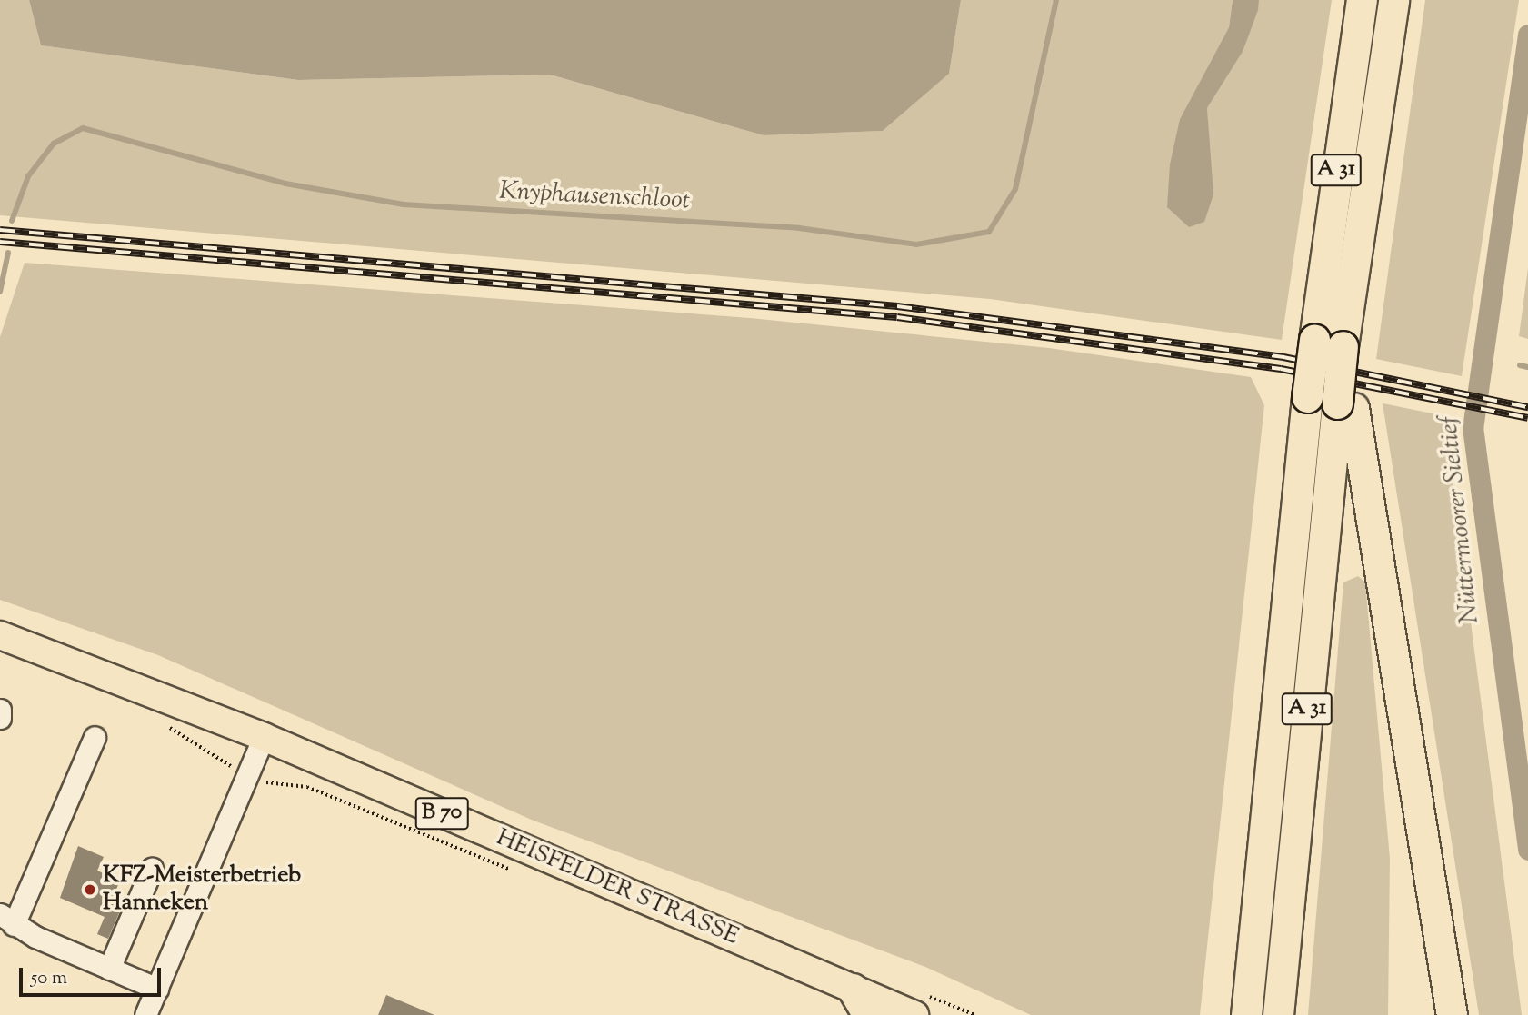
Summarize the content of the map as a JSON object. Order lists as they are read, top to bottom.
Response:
{
  "streets": {
    "highway": ["A 31"],
    "main road": ["B 70", "HEISFELDER STRASSE"]
  },
  "water": ["Knyphausenschloot", "Nüttermoorer Sieltief"],
  "places": ["KFZ-Meisterbetrieb Hanneken"],
  "scale_bar": "50 m"
}
